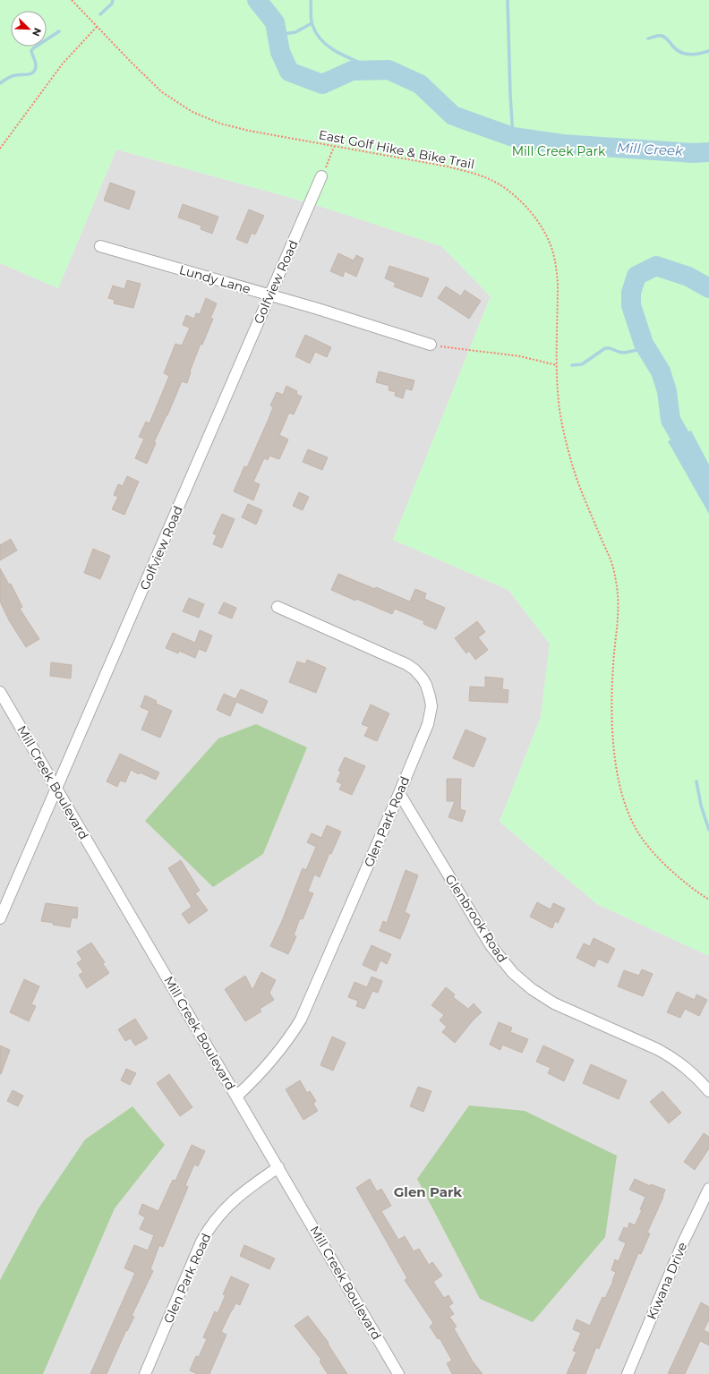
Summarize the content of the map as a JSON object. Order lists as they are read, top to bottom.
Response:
{
  "streets": {
    "street": [
      "Lundy Lane",
      "Golfview Road",
      "Mill Creek Boulevard",
      "Glen Park Road",
      "Glenbrook Road",
      "Kiwana Drive"
    ],
    "path": ["East Golf Hike & Bike Trail"]
  },
  "crossings": [
    ["Lundy Lane", "Golfview Road"],
    ["Golfview Road", "Mill Creek Boulevard"],
    ["Mill Creek Boulevard", "Glen Park Road"],
    ["Glen Park Road", "Glenbrook Road"]
  ],
  "districts": ["Glen Park"],
  "water": ["Mill Creek"],
  "parks": ["Mill Creek Park"],
  "north": "bottom right"
}
